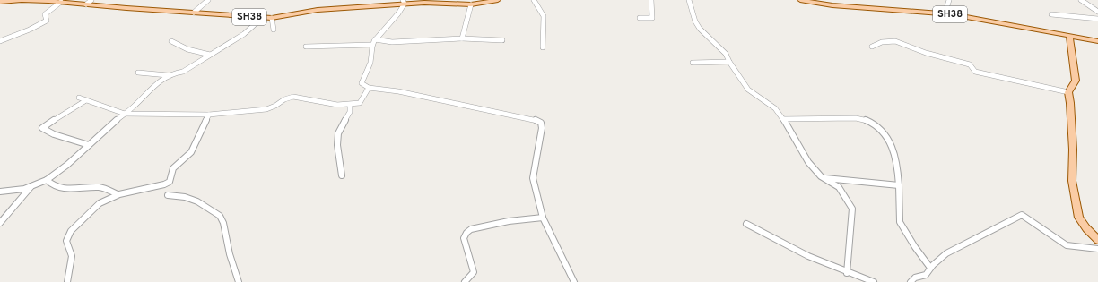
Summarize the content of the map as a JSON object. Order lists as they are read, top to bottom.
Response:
{
  "streets": {
    "main road": ["SH38"]
  }
}
